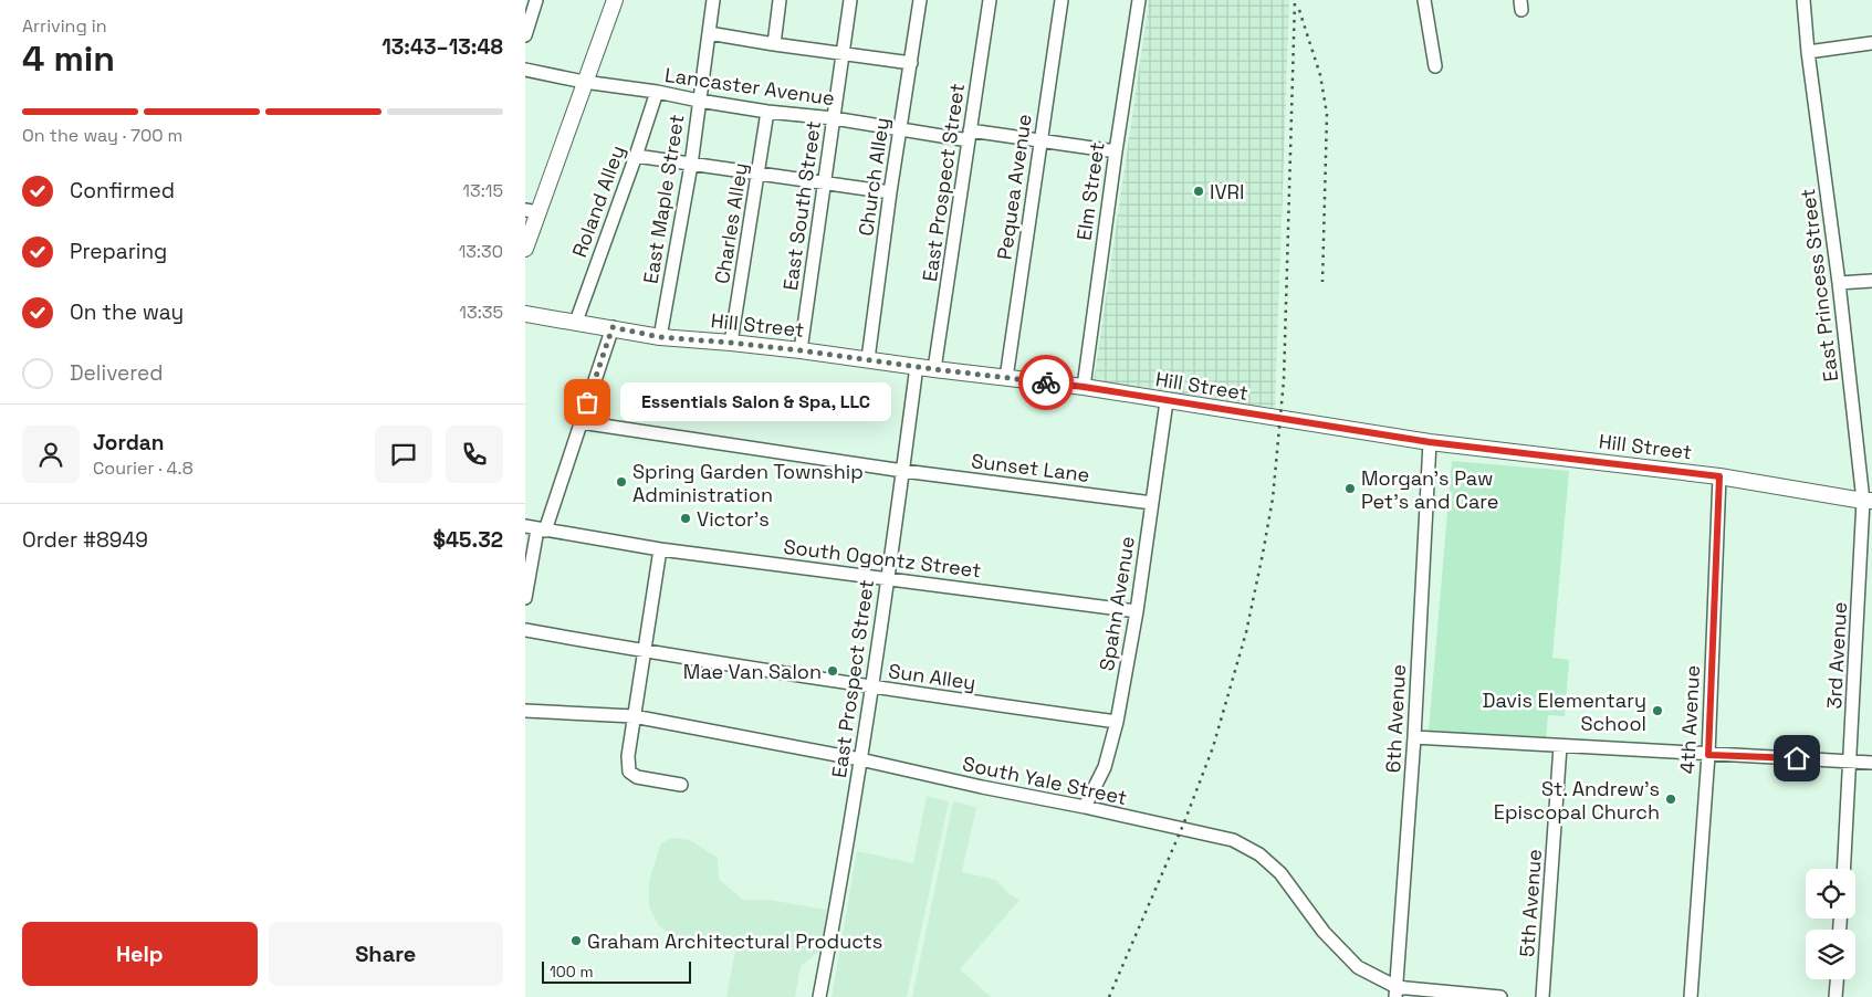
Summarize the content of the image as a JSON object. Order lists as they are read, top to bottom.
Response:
{
  "streets": {
    "main road": ["Hill Street"],
    "street": [
      "Lancaster Avenue",
      "Church Alley",
      "East Prospect Street",
      "Pequea Avenue",
      "Elm Street",
      "East Maple Street",
      "Roland Alley",
      "East South Street",
      "Charles Alley",
      "East Princess Street",
      "Sunset Lane",
      "South Ogontz Street",
      "Spahn Avenue",
      "3rd Avenue",
      "Sun Alley",
      "6th Avenue",
      "4th Avenue",
      "South Yale Street",
      "5th Avenue"
    ]
  },
  "crossings": [
    ["Lancaster Avenue", "Church Alley"],
    ["Lancaster Avenue", "East Prospect Street"],
    ["Lancaster Avenue", "Pequea Avenue"],
    ["Lancaster Avenue", "Elm Street"],
    ["Lancaster Avenue", "East Maple Street"],
    ["Lancaster Avenue", "Roland Alley"],
    ["Lancaster Avenue", "East South Street"],
    ["Lancaster Avenue", "Charles Alley"],
    ["Church Alley", "Hill Street"],
    ["East Prospect Street", "Hill Street"],
    ["East Prospect Street", "Sunset Lane"],
    ["East Prospect Street", "South Ogontz Street"],
    ["East Prospect Street", "Sun Alley"],
    ["East Prospect Street", "South Yale Street"],
    ["Pequea Avenue", "Hill Street"],
    ["Elm Street", "Hill Street"],
    ["East Maple Street", "Hill Street"],
    ["Roland Alley", "Hill Street"],
    ["East South Street", "Hill Street"],
    ["Charles Alley", "Hill Street"],
    ["East Princess Street", "Hill Street"],
    ["East Princess Street", "3rd Avenue"],
    ["Hill Street", "Spahn Avenue"],
    ["Hill Street", "3rd Avenue"],
    ["Hill Street", "6th Avenue"],
    ["Hill Street", "4th Avenue"],
    ["Sunset Lane", "Spahn Avenue"],
    ["South Ogontz Street", "Spahn Avenue"],
    ["Spahn Avenue", "Sun Alley"],
    ["Spahn Avenue", "South Yale Street"],
    ["6th Avenue", "South Yale Street"]
  ],
  "places": [
    "IVRI",
    "Essentials Salon & Spa, LLC",
    "Spring Garden Township Administration",
    "Morgan's Paw Pet's and Care",
    "Victor's",
    "Mae Van Salon",
    "Davis Elementary School",
    "St. Andrew's Episcopal Church",
    "Graham Architectural Products"
  ],
  "scale_bar": "100 m",
  "page": {
    "heading": ["4 min", "Arriving in", "13:43–13:48"],
    "panel": [
      "Jordan",
      "Courier · 4.8",
      "Order #8949",
      "$45.32"
    ],
    "bar": "On the way · 700 m",
    "list": [
      ["Confirmed", "13:15"],
      ["Preparing", "13:30"],
      ["On the way", "13:35"],
      "Delivered"
    ],
    "bubble": "Essentials Salon & Spa, LLC",
    "buttons": ["Help", "Share"],
    "scale": "100 m"
  }
}
